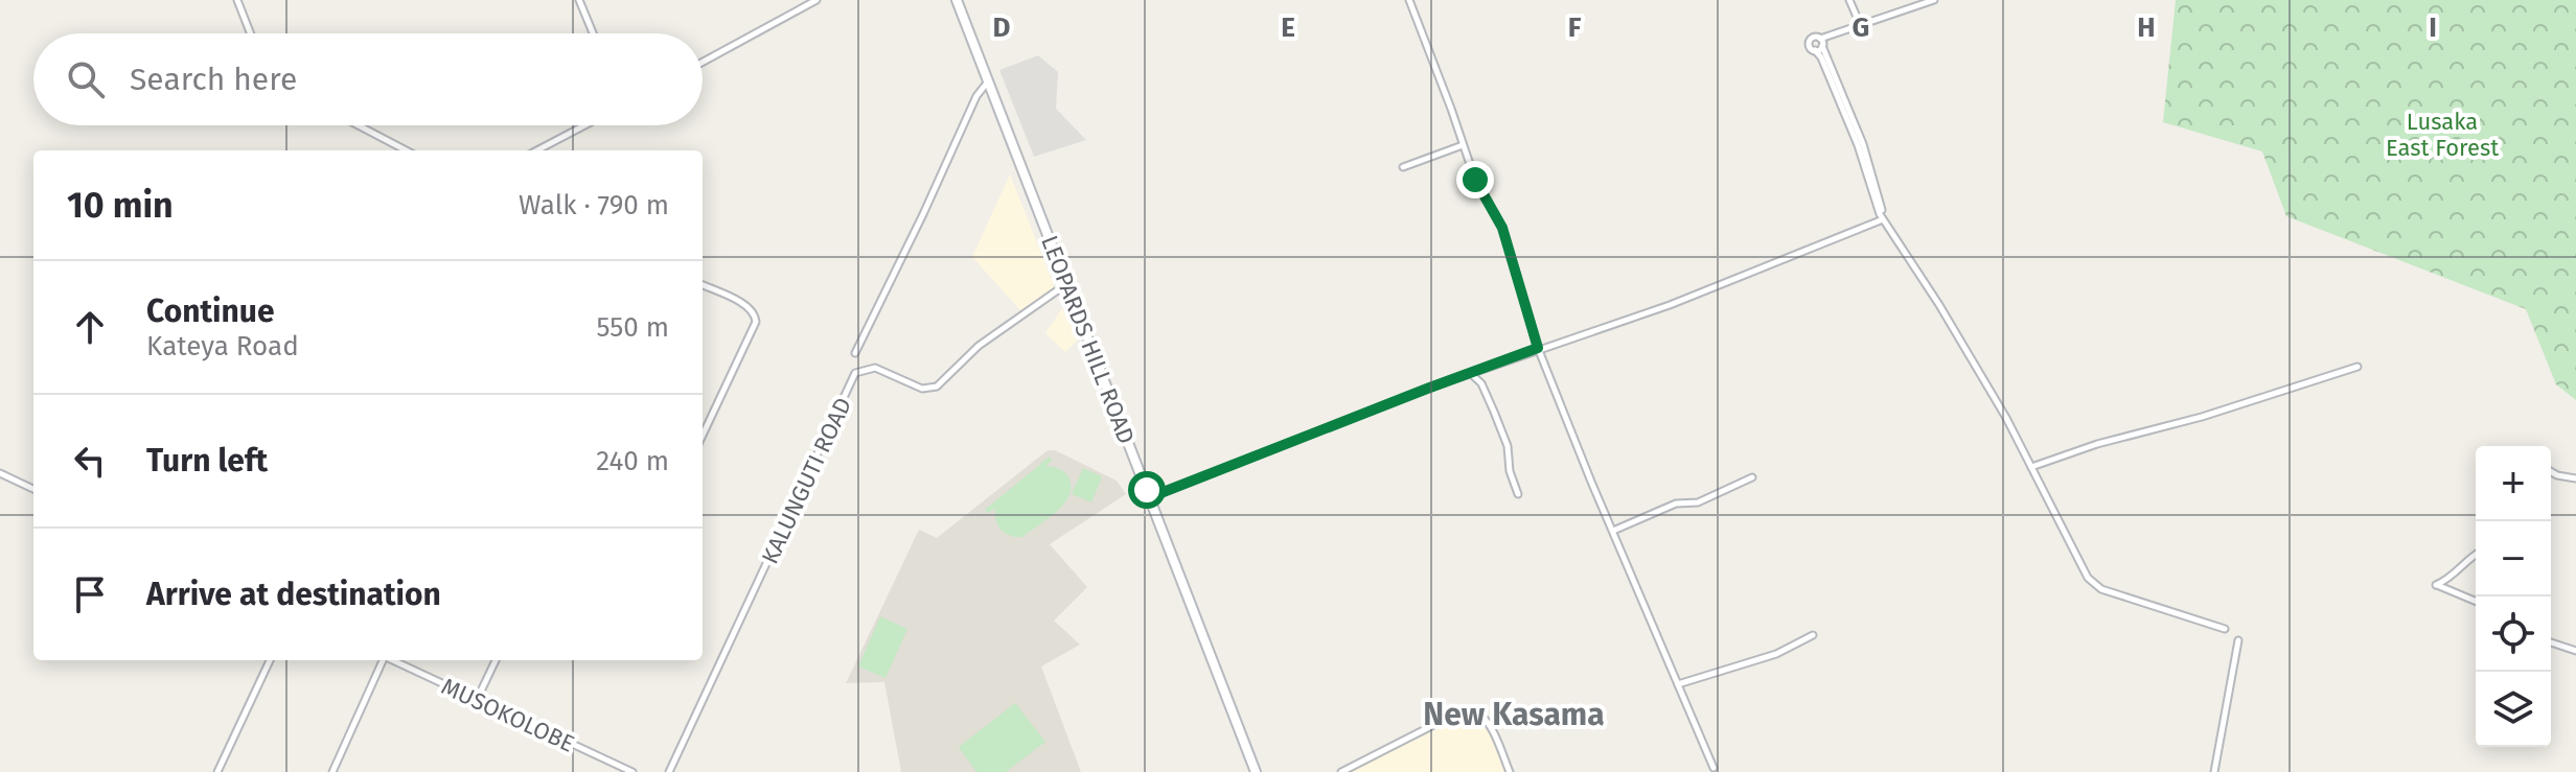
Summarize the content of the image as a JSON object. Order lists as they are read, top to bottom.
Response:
{
  "streets": {
    "main road": ["LEOPARDS HILL ROAD"],
    "street": ["KALUNGUTI ROAD", "MUSOKOLOBE"]
  },
  "crossings": [
    ["LEOPARDS HILL ROAD", "KALUNGUTI ROAD"]
  ],
  "districts": ["New Kasama"],
  "parks": ["Lusaka East Forest"],
  "page": {
    "search": "Search here",
    "heading": ["10 min", "Walk · 790 m"],
    "list": [
      ["Continue", "Kateya Road", "550 m"],
      ["Turn left", "240 m"],
      "Arrive at destination"
    ],
    "map_buttons": ["+", "−"]
  },
  "grid": {
    "columns": [
      "D",
      "E",
      "F",
      "G",
      "H",
      "I"
    ]
  }
}
